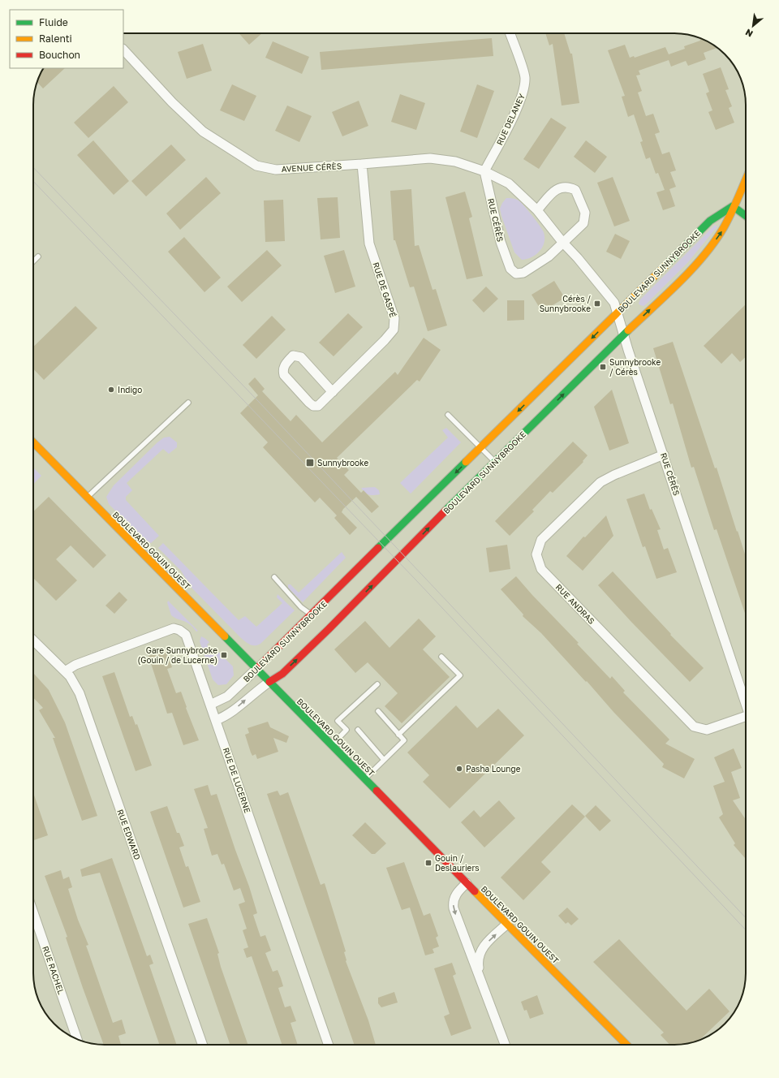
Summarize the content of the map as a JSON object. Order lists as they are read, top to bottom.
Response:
{
  "streets": {
    "street": [
      "RUE DELANEY",
      "AVENUE CÉRÈS",
      "RUE CÉRÈS",
      "BOULEVARD SUNNYBROOKE",
      "RUE DE GASPÉ",
      "BOULEVARD GOUIN OUEST",
      "RUE ANDRAS",
      "RUE DE LUCERNE",
      "RUE EDWARD",
      "RUE RACHEL"
    ]
  },
  "crossings": [
    ["RUE DELANEY", "AVENUE CÉRÈS"],
    ["RUE DELANEY", "RUE CÉRÈS"],
    ["AVENUE CÉRÈS", "RUE CÉRÈS"],
    ["AVENUE CÉRÈS", "RUE DE GASPÉ"],
    ["RUE CÉRÈS", "BOULEVARD SUNNYBROOKE"],
    ["RUE CÉRÈS", "RUE ANDRAS"],
    ["BOULEVARD SUNNYBROOKE", "BOULEVARD GOUIN OUEST"],
    ["BOULEVARD SUNNYBROOKE", "RUE DE LUCERNE"],
    ["RUE DE LUCERNE", "RUE EDWARD"]
  ],
  "places": {
    "transit": [
      "Cérès / Sunnybrooke",
      "Sunnybrooke / Cérès",
      "Sunnybrooke",
      "Gare Sunnybrooke (Gouin / de Lucerne)",
      "Gouin / Deslauriers"
    ],
    "other": ["Indigo", "Pasha Lounge"]
  },
  "legend": ["Fluide", "Ralenti", "Bouchon"],
  "north": "bottom left"
}
